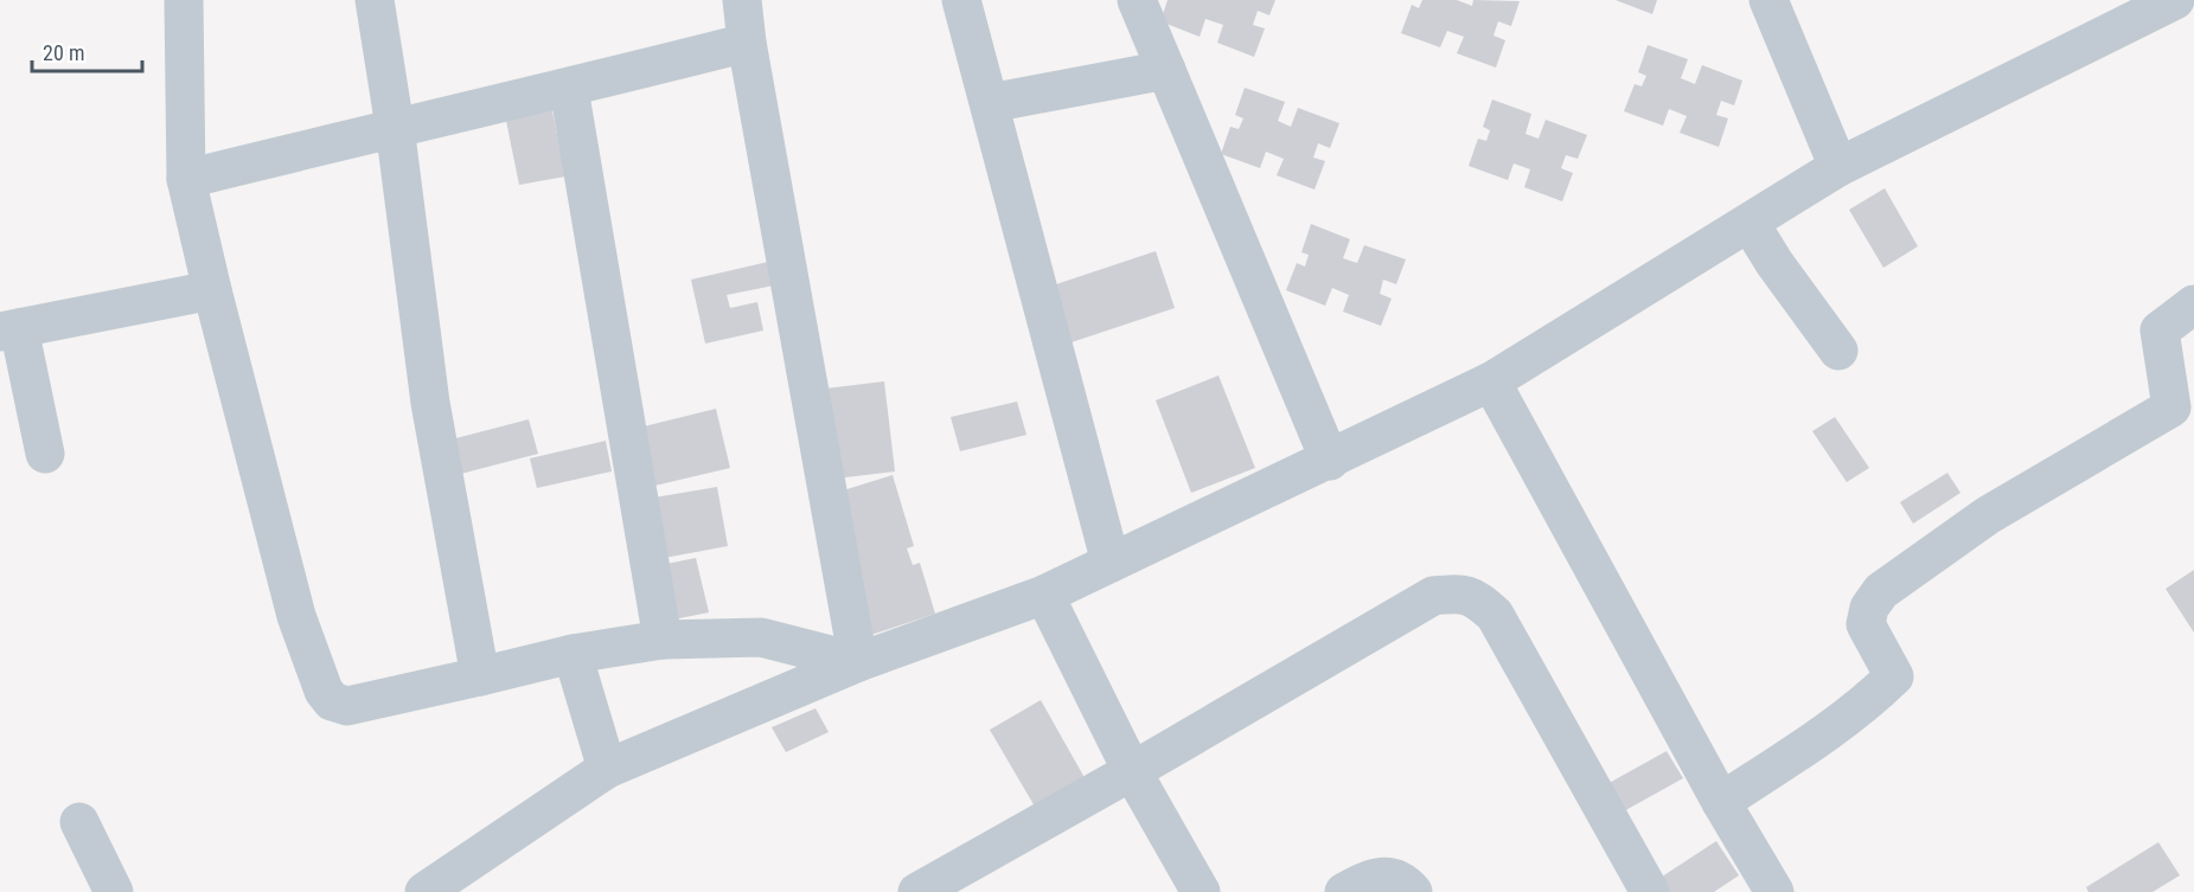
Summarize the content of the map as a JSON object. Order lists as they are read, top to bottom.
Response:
{
  "scale_bar": "20 m"
}
